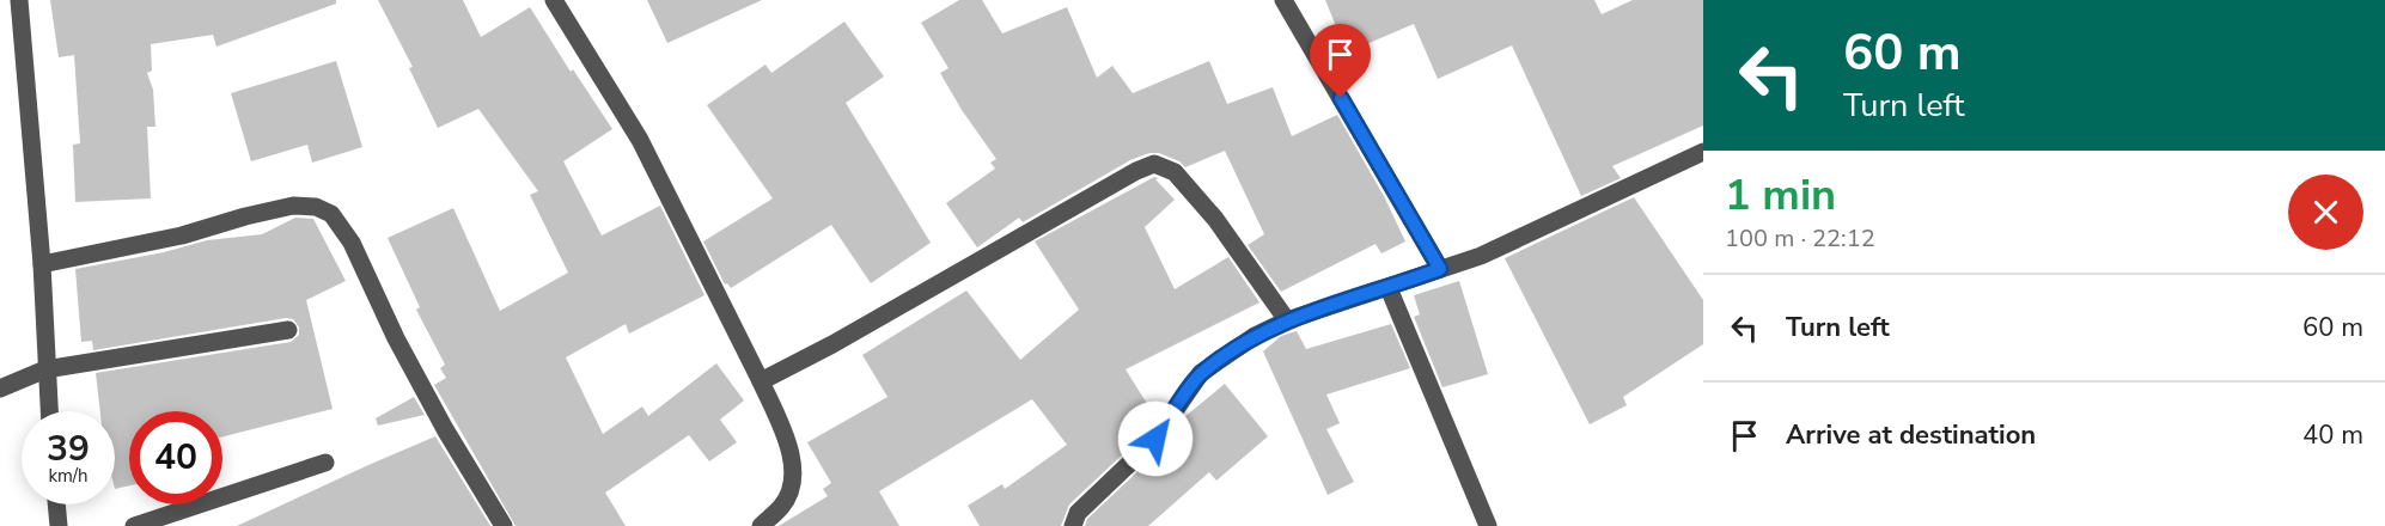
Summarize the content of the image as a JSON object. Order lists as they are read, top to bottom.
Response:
{
  "page": {
    "turn": ["60 m", "Turn left"],
    "heading": ["1 min", "100 m · 22:12"],
    "list": [
      {
        "name": "Turn left",
        "value": "60 m"
      },
      {
        "name": "Arrive at destination",
        "value": "40 m"
      }
    ],
    "speed": "39 km/h",
    "limit": "40"
  }
}
